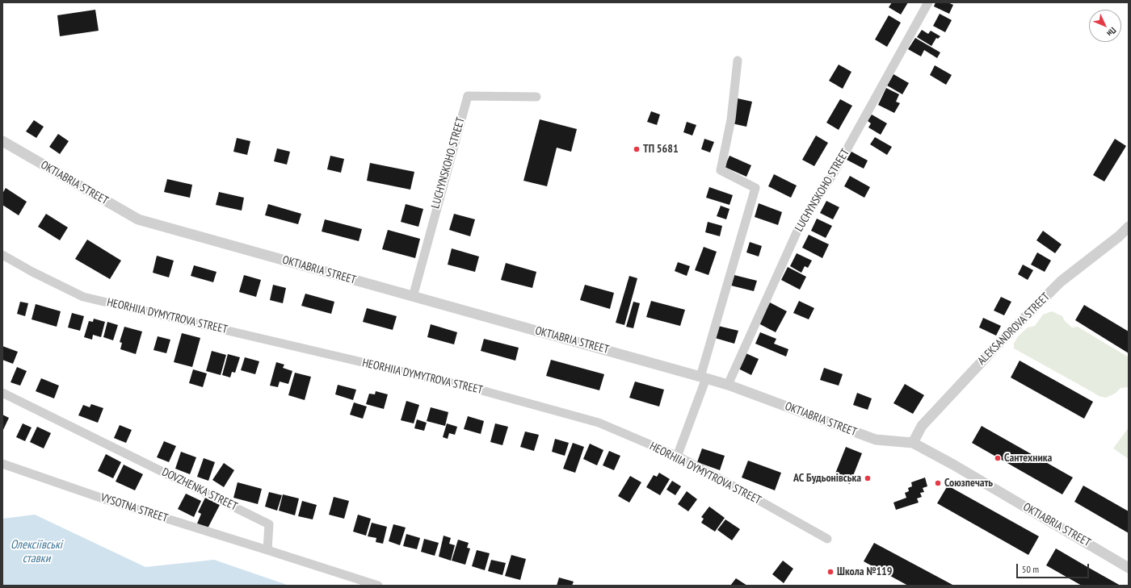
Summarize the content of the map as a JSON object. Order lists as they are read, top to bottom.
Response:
{
  "streets": {
    "street": [
      "LUCHYNSKOHO STREET",
      "OKTIABRIA STREET",
      "HEORHIIA DYMYTROVA STREET",
      "ALEKSANDROVA STREET",
      "DOVZHENKA STREET",
      "VYSOTNA STREET"
    ]
  },
  "crossings": [
    ["LUCHYNSKOHO STREET", "OKTIABRIA STREET"],
    ["OKTIABRIA STREET", "ALEKSANDROVA STREET"],
    ["DOVZHENKA STREET", "VYSOTNA STREET"]
  ],
  "water": ["Олексіївські ставки"],
  "places": [
    "ТП 5681",
    "Сантехника",
    "АС Будьонівська",
    "Союзпечать",
    "Школа №119"
  ],
  "scale_bar": "50 m",
  "north": "bottom right"
}
